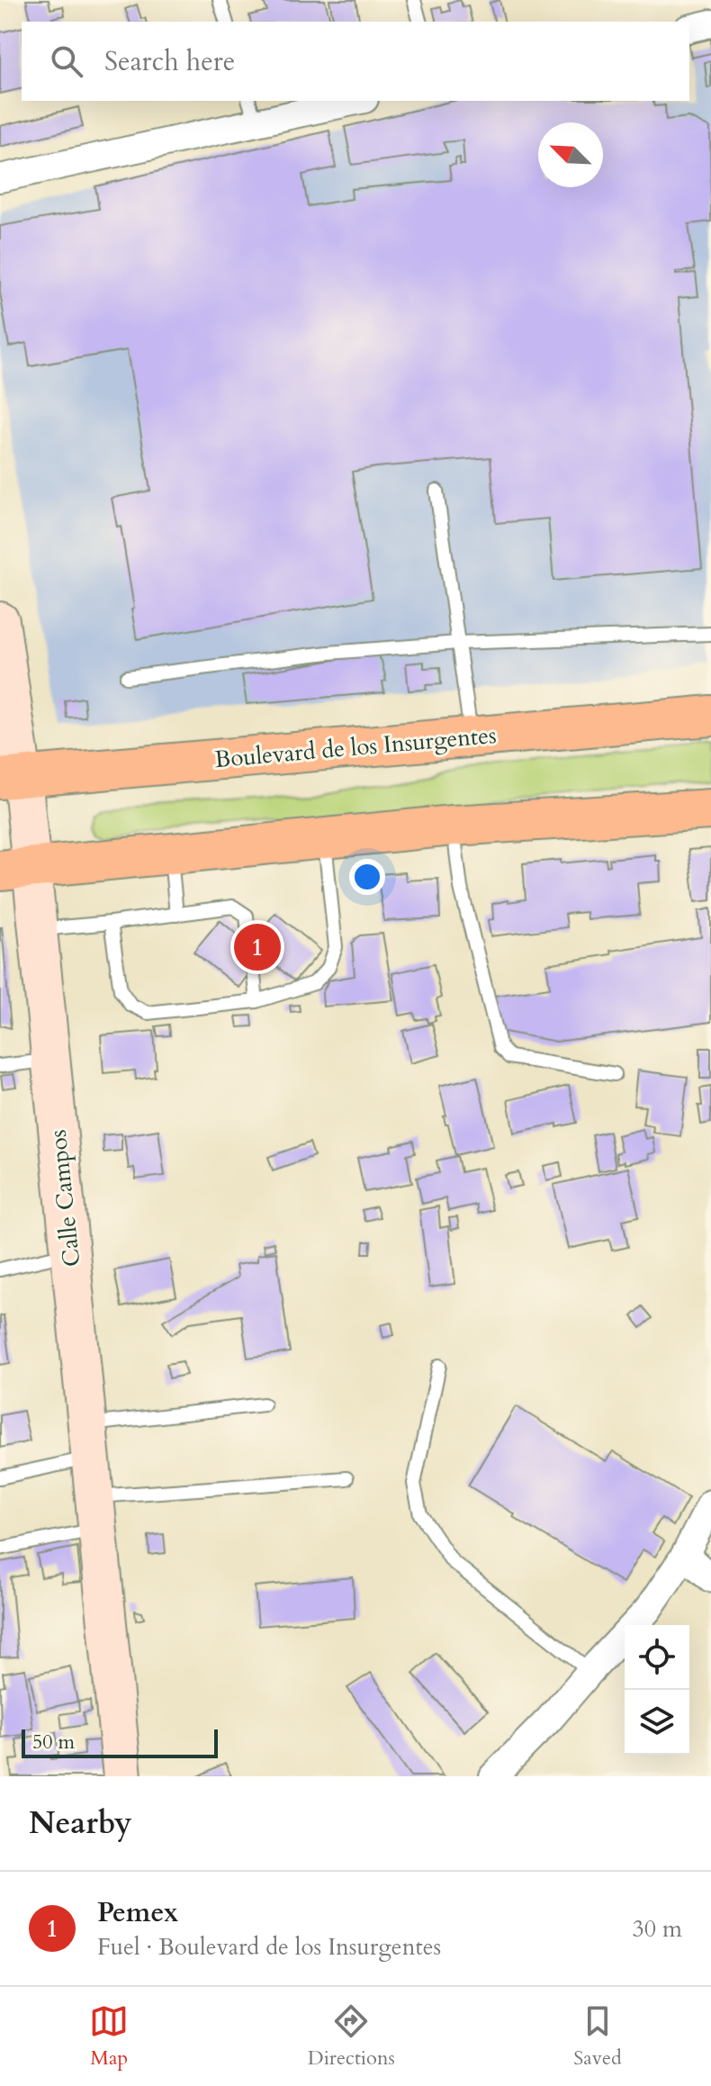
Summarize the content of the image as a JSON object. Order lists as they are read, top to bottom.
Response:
{
  "streets": {
    "main road": ["Boulevard de los Insurgentes"],
    "street": ["Calle Campos"]
  },
  "crossings": [
    ["Boulevard de los Insurgentes", "Calle Campos"]
  ],
  "scale_bar": "50 m",
  "north": "top left",
  "page": {
    "search": "Search here",
    "pins": "1",
    "scale": "50 m",
    "heading": "Nearby",
    "list": [
      {
        "mark": "1",
        "name": "Pemex",
        "note": "Fuel · Boulevard de los Insurgentes",
        "value": "30 m"
      }
    ],
    "nav": ["Map", "Directions", "Saved"]
  }
}
